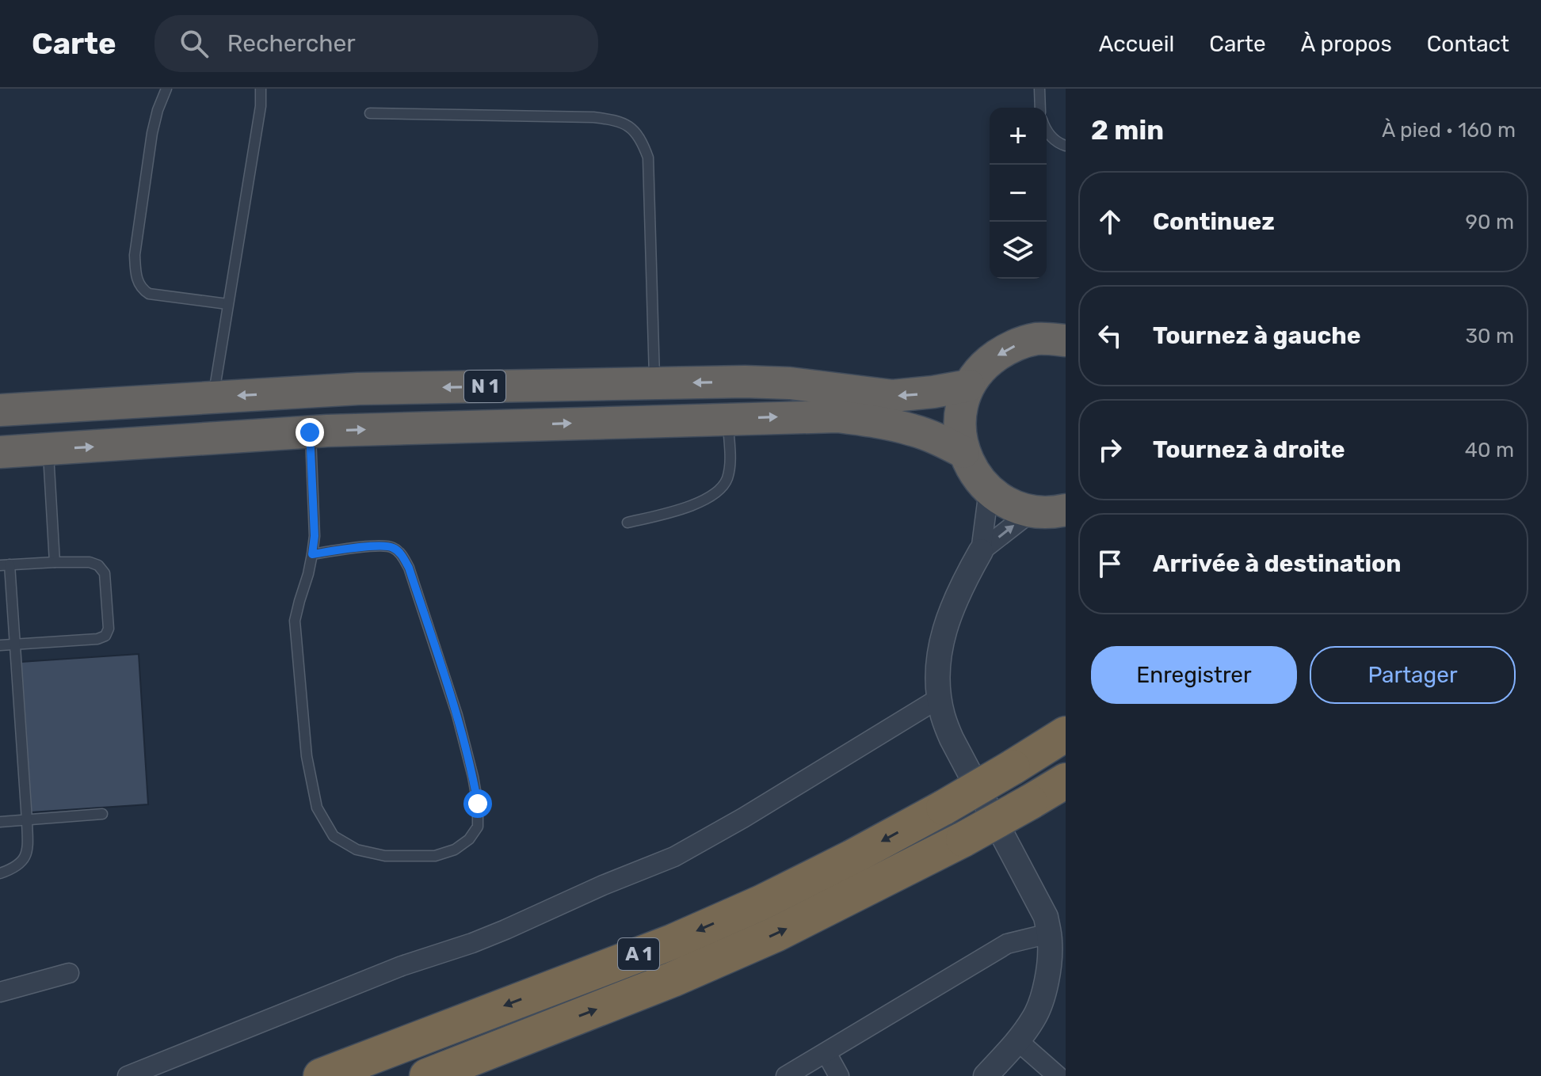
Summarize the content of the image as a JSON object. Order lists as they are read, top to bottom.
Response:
{
  "streets": {
    "highway": ["N 1", "A 1"]
  },
  "page": {
    "header": "Carte",
    "search": "Rechercher",
    "nav": [
      "Accueil",
      "Carte",
      "À propos",
      "Contact"
    ],
    "heading": ["2 min", "À pied · 160 m"],
    "map_buttons": ["+", "−"],
    "list": [
      ["Continuez", "90 m"],
      ["Tournez à gauche", "30 m"],
      ["Tournez à droite", "40 m"],
      "Arrivée à destination"
    ],
    "buttons": ["Enregistrer", "Partager"]
  }
}
